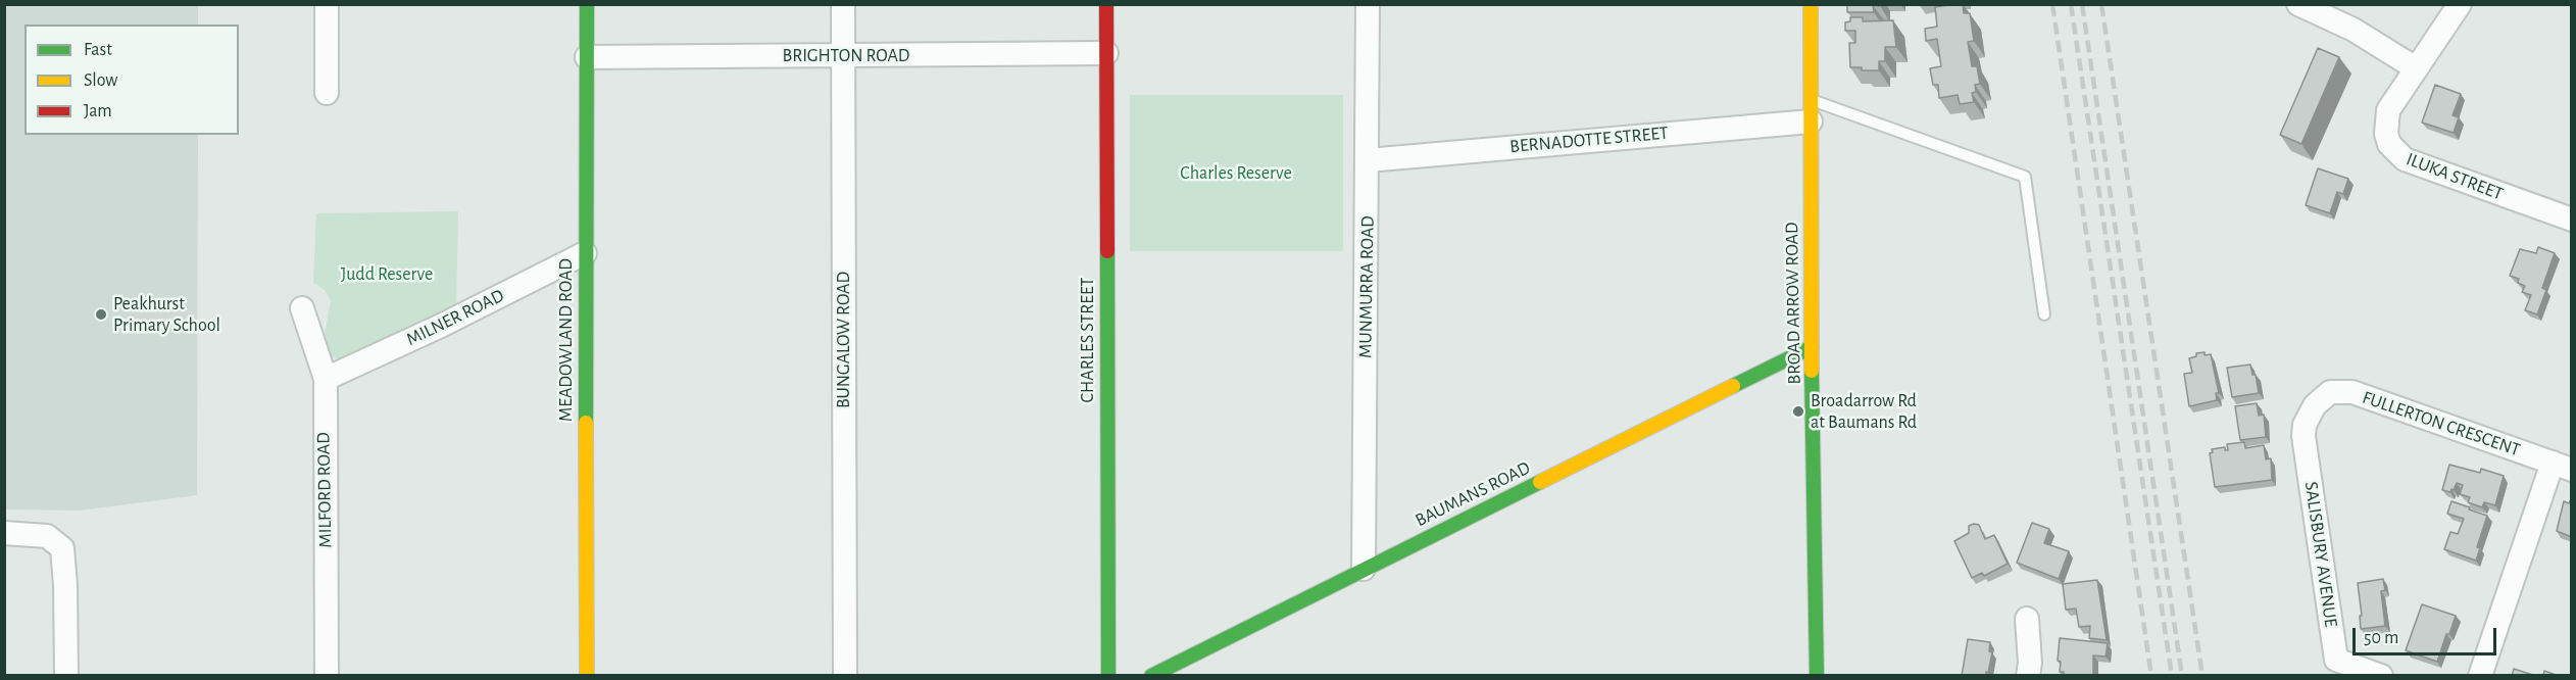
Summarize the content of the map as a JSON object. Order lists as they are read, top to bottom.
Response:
{
  "streets": {
    "street": [
      "BRIGHTON ROAD",
      "BERNADOTTE STREET",
      "ILUKA STREET",
      "MUNMURRA ROAD",
      "BROAD ARROW ROAD",
      "MILNER ROAD",
      "MEADOWLAND ROAD",
      "BUNGALOW ROAD",
      "CHARLES STREET",
      "FULLERTON CRESCENT",
      "MILFORD ROAD",
      "BAUMANS ROAD",
      "SALISBURY AVENUE"
    ]
  },
  "crossings": [
    ["BRIGHTON ROAD", "MEADOWLAND ROAD"],
    ["BRIGHTON ROAD", "BUNGALOW ROAD"],
    ["BRIGHTON ROAD", "CHARLES STREET"],
    ["BERNADOTTE STREET", "MUNMURRA ROAD"],
    ["BERNADOTTE STREET", "BROAD ARROW ROAD"],
    ["MUNMURRA ROAD", "BAUMANS ROAD"],
    ["BROAD ARROW ROAD", "BAUMANS ROAD"],
    ["MILNER ROAD", "MEADOWLAND ROAD"],
    ["MILNER ROAD", "MILFORD ROAD"],
    ["FULLERTON CRESCENT", "SALISBURY AVENUE"]
  ],
  "parks": ["Charles Reserve", "Judd Reserve"],
  "places": ["Peakhurst Primary School", "Broadarrow Rd at Baumans Rd"],
  "legend": ["Fast", "Slow", "Jam"],
  "scale_bar": "50 m"
}
